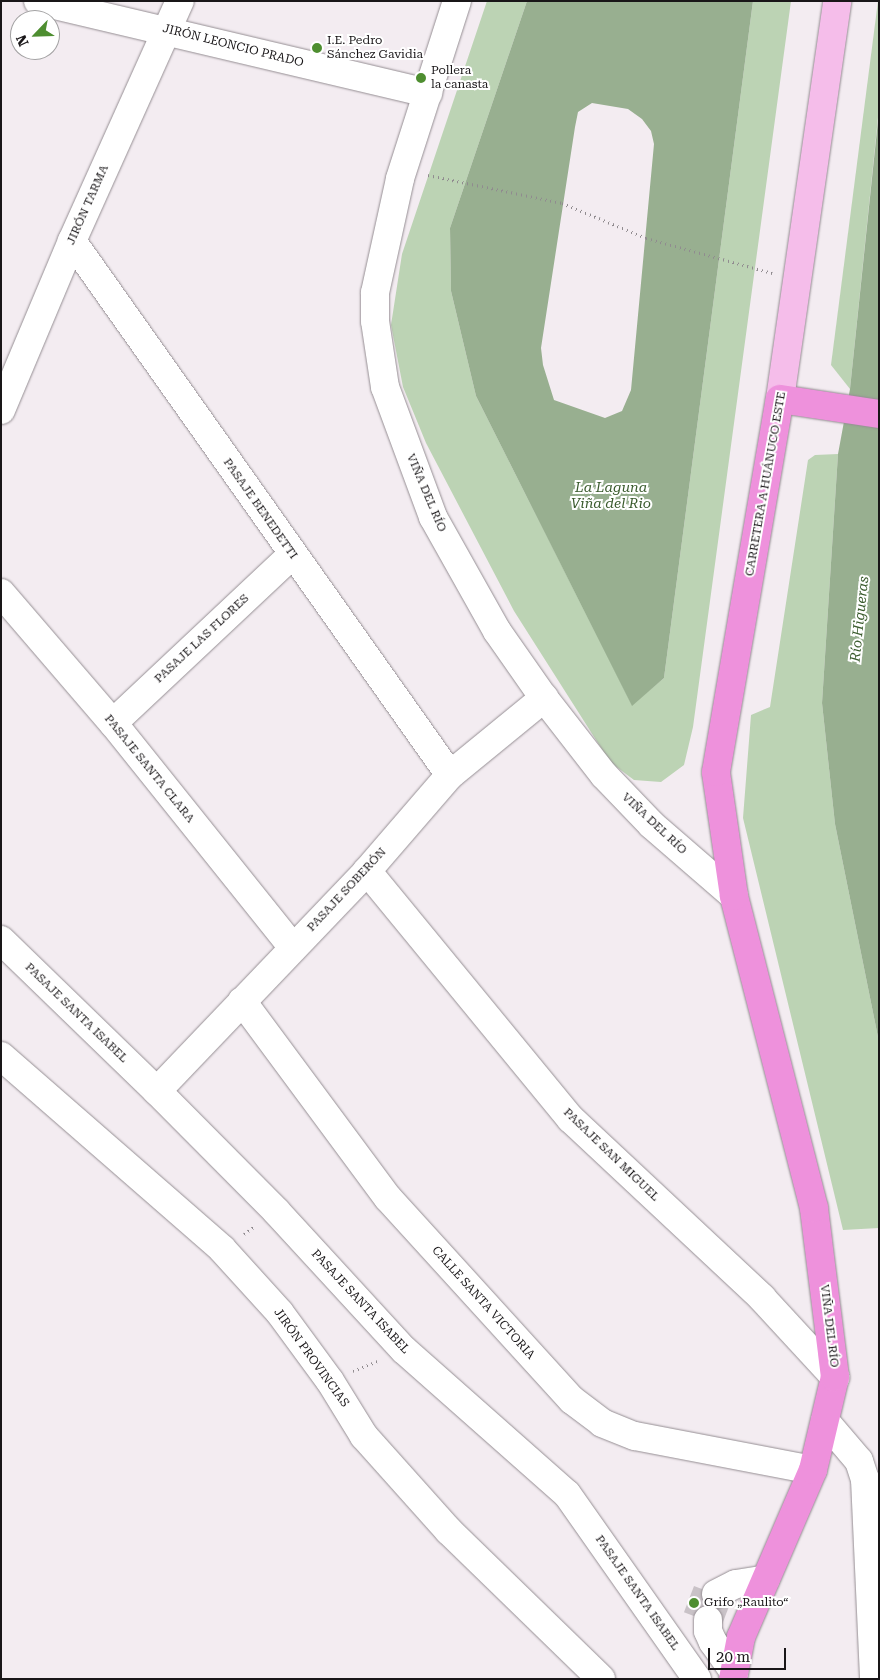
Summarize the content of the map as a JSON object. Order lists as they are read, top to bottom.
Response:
{
  "streets": {
    "highway": ["CARRETERA A HUÁNUCO ESTE", "VIÑA DEL RÍO"],
    "street": [
      "JIRÓN LEONCIO PRADO",
      "JIRÓN TARMA",
      "PASAJE BENEDETTI",
      "PASAJE LAS FLORES",
      "PASAJE SANTA CLARA",
      "PASAJE SOBERÓN",
      "PASAJE SANTA ISABEL",
      "PASAJE SAN MIGUEL",
      "CALLE SANTA VICTORIA",
      "JIRÓN PROVINCIAS"
    ]
  },
  "crossings": [
    ["JIRÓN LEONCIO PRADO", "JIRÓN TARMA"],
    ["JIRÓN LEONCIO PRADO", "VIÑA DEL RÍO"],
    ["JIRÓN TARMA", "PASAJE BENEDETTI"],
    ["CARRETERA A HUÁNUCO ESTE", "VIÑA DEL RÍO"],
    ["VIÑA DEL RÍO", "PASAJE SOBERÓN"],
    ["VIÑA DEL RÍO", "PASAJE SAN MIGUEL"],
    ["VIÑA DEL RÍO", "CALLE SANTA VICTORIA"],
    ["PASAJE BENEDETTI", "PASAJE LAS FLORES"],
    ["PASAJE BENEDETTI", "PASAJE SOBERÓN"],
    ["PASAJE LAS FLORES", "PASAJE SANTA CLARA"],
    ["PASAJE SANTA CLARA", "PASAJE SOBERÓN"],
    ["PASAJE SOBERÓN", "PASAJE SANTA ISABEL"],
    ["PASAJE SOBERÓN", "PASAJE SAN MIGUEL"],
    ["PASAJE SOBERÓN", "CALLE SANTA VICTORIA"]
  ],
  "water": ["La Laguna Viña del Rio", "Río Higueras"],
  "places": ["I.E. Pedro Sánchez Gavidia", "Pollera la canasta", "Grifo „Raulito“"],
  "scale_bar": "20 m",
  "north": "bottom left"
}
